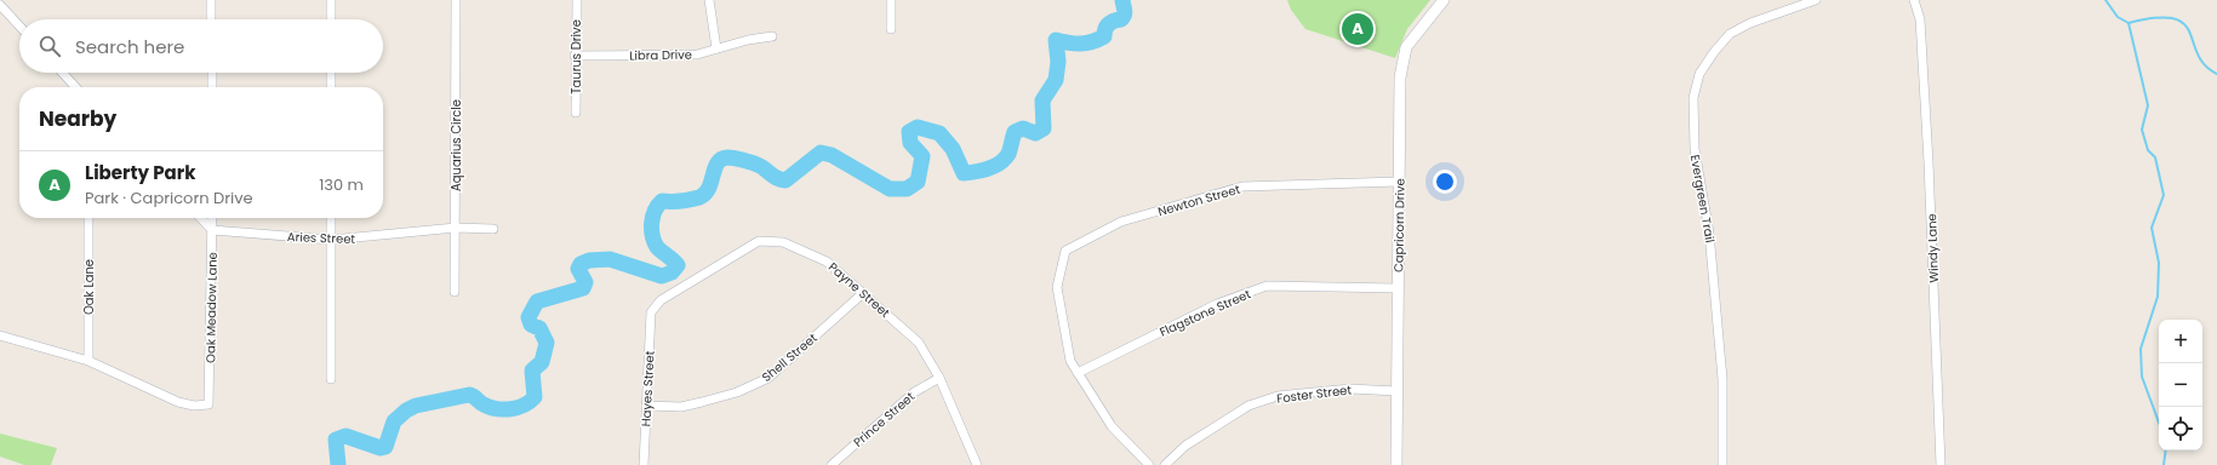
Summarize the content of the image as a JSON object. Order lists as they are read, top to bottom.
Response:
{
  "streets": {
    "street": [
      "Libra Drive",
      "Taurus Drive",
      "Aquarius Circle",
      "Evergreen Trail",
      "Newton Street",
      "Capricorn Drive",
      "Aries Street",
      "Windy Lane",
      "Oak Lane",
      "Payne Street",
      "Oak Meadow Lane",
      "Flagstone Street",
      "Shell Street",
      "Hayes Street",
      "Foster Street",
      "Prince Street"
    ]
  },
  "crossings": [
    ["Libra Drive", "Taurus Drive"],
    ["Aquarius Circle", "Aries Street"],
    ["Newton Street", "Capricorn Drive"],
    ["Newton Street", "Flagstone Street"],
    ["Capricorn Drive", "Flagstone Street"],
    ["Capricorn Drive", "Foster Street"],
    ["Aries Street", "Oak Meadow Lane"],
    ["Oak Lane", "Oak Meadow Lane"],
    ["Payne Street", "Shell Street"],
    ["Payne Street", "Hayes Street"],
    ["Payne Street", "Prince Street"],
    ["Shell Street", "Hayes Street"]
  ],
  "page": {
    "pins": "A",
    "search": "Search here",
    "heading": "Nearby",
    "list": [
      {
        "mark": "A",
        "name": "Liberty Park",
        "note": "Park · Capricorn Drive",
        "value": "130 m"
      }
    ],
    "map_buttons": ["+", "−"]
  }
}
